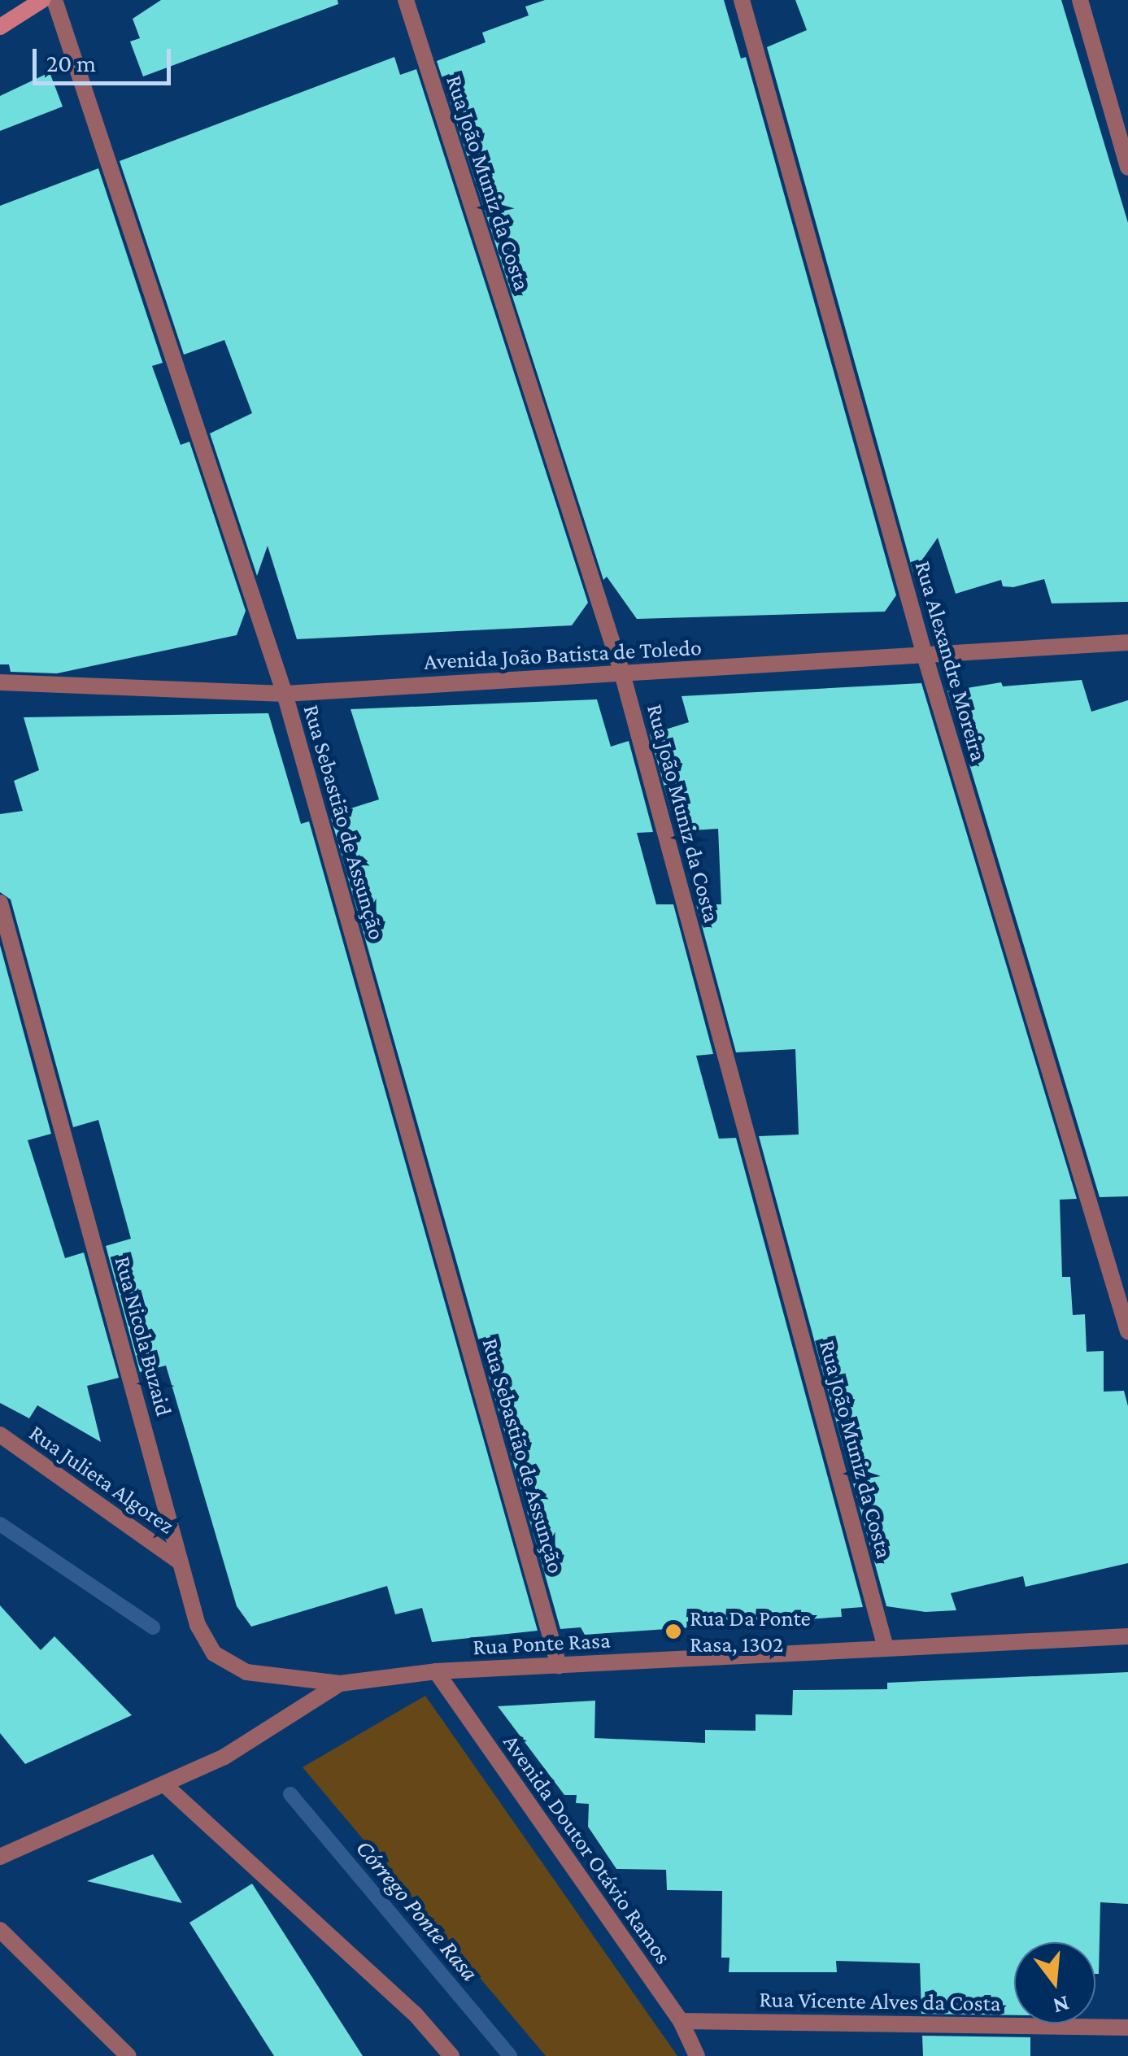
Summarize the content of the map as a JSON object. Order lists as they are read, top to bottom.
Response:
{
  "streets": {
    "street": [
      "Rua João Muniz da Costa",
      "Avenida João Batista de Toledo",
      "Rua Alexandre Moreira",
      "Rua Sebastião de Assunção",
      "Rua Nicola Buzaid",
      "Rua Julieta Algorez",
      "Rua Ponte Rasa",
      "Avenida Doutor Otávio Ramos",
      "Rua Vicente Alves da Costa"
    ]
  },
  "crossings": [
    ["Rua João Muniz da Costa", "Avenida João Batista de Toledo"],
    ["Rua João Muniz da Costa", "Rua Ponte Rasa"],
    ["Avenida João Batista de Toledo", "Rua Alexandre Moreira"],
    ["Avenida João Batista de Toledo", "Rua Sebastião de Assunção"],
    ["Rua Sebastião de Assunção", "Rua Ponte Rasa"],
    ["Rua Nicola Buzaid", "Rua Julieta Algorez"],
    ["Rua Nicola Buzaid", "Rua Ponte Rasa"],
    ["Rua Ponte Rasa", "Avenida Doutor Otávio Ramos"],
    ["Avenida Doutor Otávio Ramos", "Rua Vicente Alves da Costa"]
  ],
  "water": ["Córrego Ponte Rasa"],
  "places": ["Rua Da Ponte Rasa, 1302"],
  "scale_bar": "20 m",
  "north": "bottom"
}
